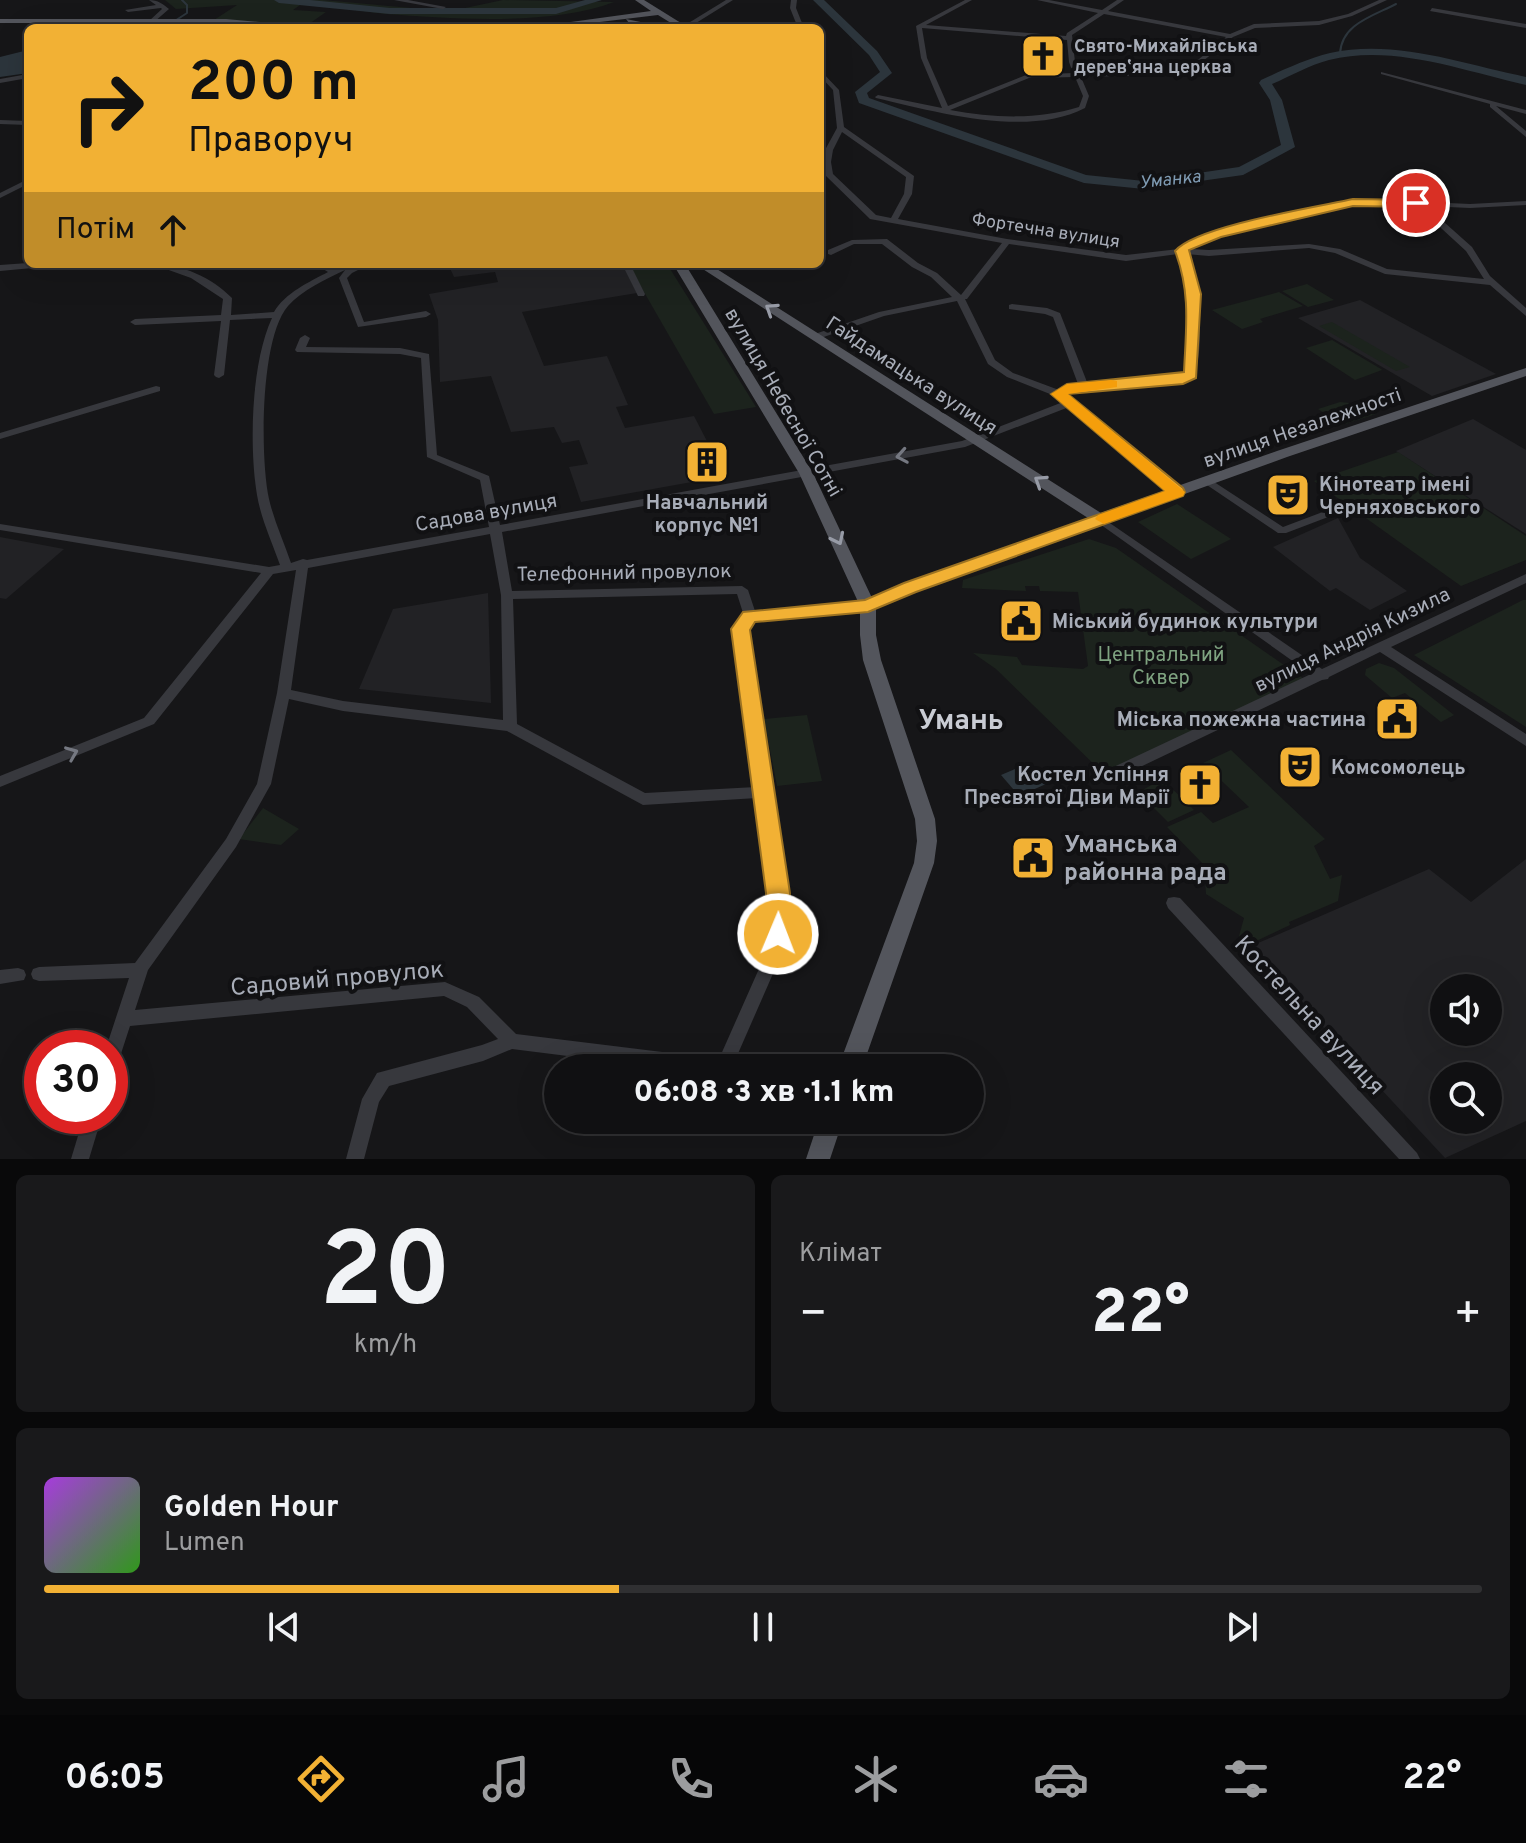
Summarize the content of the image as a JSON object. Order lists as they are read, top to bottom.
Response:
{
  "streets": {
    "main road": ["Гайдамацька вулиця", "вулиця Небесної Сотні", "вулиця Незалежності"],
    "street": [
      "Фортечна вулиця",
      "Садова вулиця",
      "Телефонний провулок",
      "вулиця Андрія Кизила",
      "Садовий провулок",
      "Костельна вулиця"
    ]
  },
  "crossings": [
    ["Гайдамацька вулиця", "вулиця Незалежності"],
    ["Гайдамацька вулиця", "Садова вулиця"],
    ["вулиця Небесної Сотні", "вулиця Незалежності"],
    ["вулиця Небесної Сотні", "Садова вулиця"]
  ],
  "one_way": ["Гайдамацька вулиця", "вулиця Небесної Сотні"],
  "districts": ["Умань"],
  "water": ["Уманка"],
  "parks": ["Центральний Сквер"],
  "places": {
    "church": ["Свято-Михайлівська деревʼяна церква", "Костел Успіння Пресвятої Діви Марії"],
    "building": ["Навчальний корпус №1"],
    "theatre": ["Кінотеатр імені Черняховського", "Комсомолець"],
    "public building": ["Міський будинок культури", "Міська пожежна частина", "Уманська районна рада"]
  },
  "page": {
    "turn": ["200 m", "Праворуч"],
    "then": "Потім",
    "limit": "30",
    "trip": "06:08 · 3 хв · 1.1 km",
    "tile": [
      ["20", "km/h"],
      "Клімат"
    ],
    "heat": ["−", "22°", "+"],
    "song": ["Golden Hour", "Lumen"],
    "tabs": ["06:05", "22°"]
  }
}
